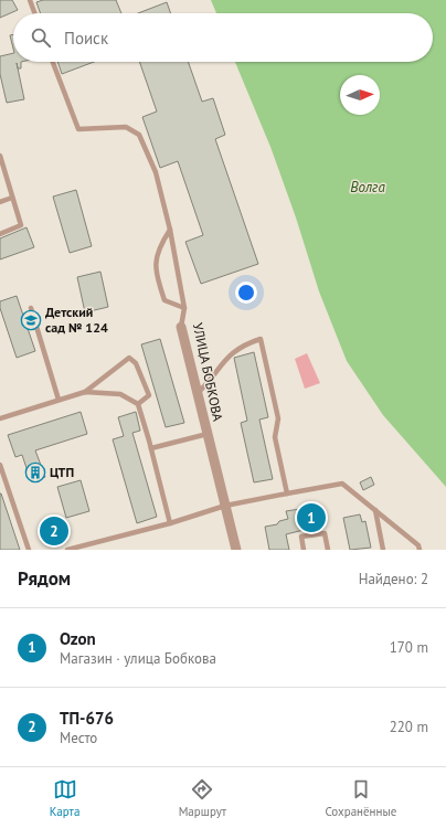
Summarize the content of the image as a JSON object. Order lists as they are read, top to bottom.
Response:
{
  "streets": {
    "street": ["УЛИЦА БОБКОВА"]
  },
  "water": ["Волга"],
  "places": {
    "school or university": ["Детский сад № 124"],
    "building": ["ЦТП"]
  },
  "north": "right",
  "page": {
    "search": "Поиск",
    "pins": ["1", "2"],
    "heading": ["Рядом", "Найдено: 2"],
    "list": [
      {
        "mark": "1",
        "name": "Ozon",
        "note": "Магазин · улица Бобкова",
        "value": "170 m"
      },
      {
        "mark": "2",
        "name": "ТП-676",
        "note": "Место",
        "value": "220 m"
      }
    ],
    "nav": ["Карта", "Маршрут", "Сохранённые"]
  }
}
